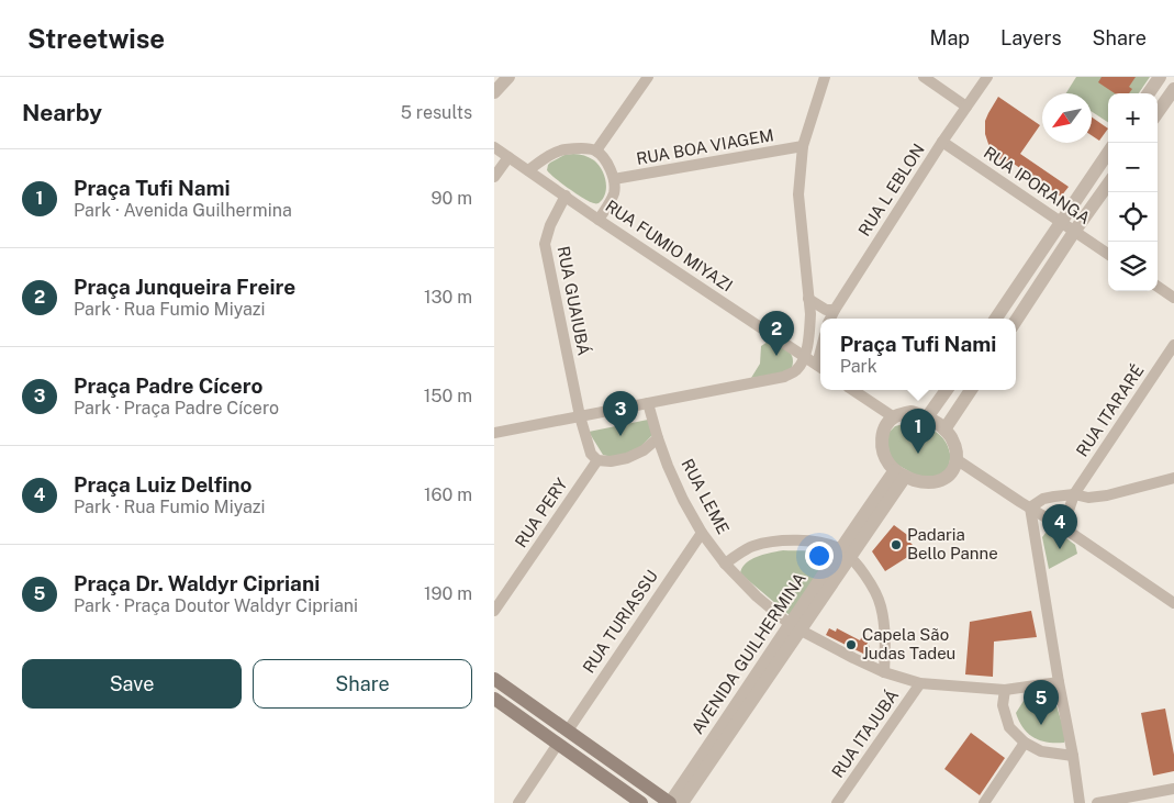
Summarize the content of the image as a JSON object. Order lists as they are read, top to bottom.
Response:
{
  "streets": {
    "street": [
      "RUA BOA VIAGEM",
      "RUA IPORANGA",
      "RUA L EBLON",
      "RUA FUMIO MIYAZI",
      "RUA GUAIUBÁ",
      "RUA ITARARÉ",
      "RUA LEME",
      "RUA PERY",
      "RUA TURIASSU",
      "AVENIDA GUILHERMINA",
      "RUA ITAJUBÁ"
    ]
  },
  "crossings": [
    ["RUA IPORANGA", "RUA L EBLON"],
    ["RUA FUMIO MIYAZI", "RUA GUAIUBÁ"],
    ["RUA GUAIUBÁ", "RUA PERY"],
    ["RUA LEME", "RUA TURIASSU"],
    ["RUA LEME", "AVENIDA GUILHERMINA"],
    ["RUA LEME", "RUA ITAJUBÁ"]
  ],
  "places": ["Padaria Bello Panne", "Capela São Judas Tadeu"],
  "north": "bottom left",
  "page": {
    "header": "Streetwise",
    "nav": ["Map", "Layers", "Share"],
    "heading": ["Nearby", "5 results"],
    "map_buttons": ["+", "−"],
    "list": [
      {
        "mark": "1",
        "name": "Praça Tufi Nami",
        "note": "Park · Avenida Guilhermina",
        "value": "90 m"
      },
      {
        "mark": "2",
        "name": "Praça Junqueira Freire",
        "note": "Park · Rua Fumio Miyazi",
        "value": "130 m"
      },
      {
        "mark": "3",
        "name": "Praça Padre Cícero",
        "note": "Park · Praça Padre Cícero",
        "value": "150 m"
      },
      {
        "mark": "4",
        "name": "Praça Luiz Delfino",
        "note": "Park · Rua Fumio Miyazi",
        "value": "160 m"
      },
      {
        "mark": "5",
        "name": "Praça Dr. Waldyr Cipriani",
        "note": "Park · Praça Doutor Waldyr Cipriani",
        "value": "190 m"
      }
    ],
    "pins": [
      "2",
      "3",
      "1",
      "4",
      "5"
    ],
    "popup": ["Praça Tufi Nami", "Park"],
    "buttons": ["Save", "Share"]
  }
}
